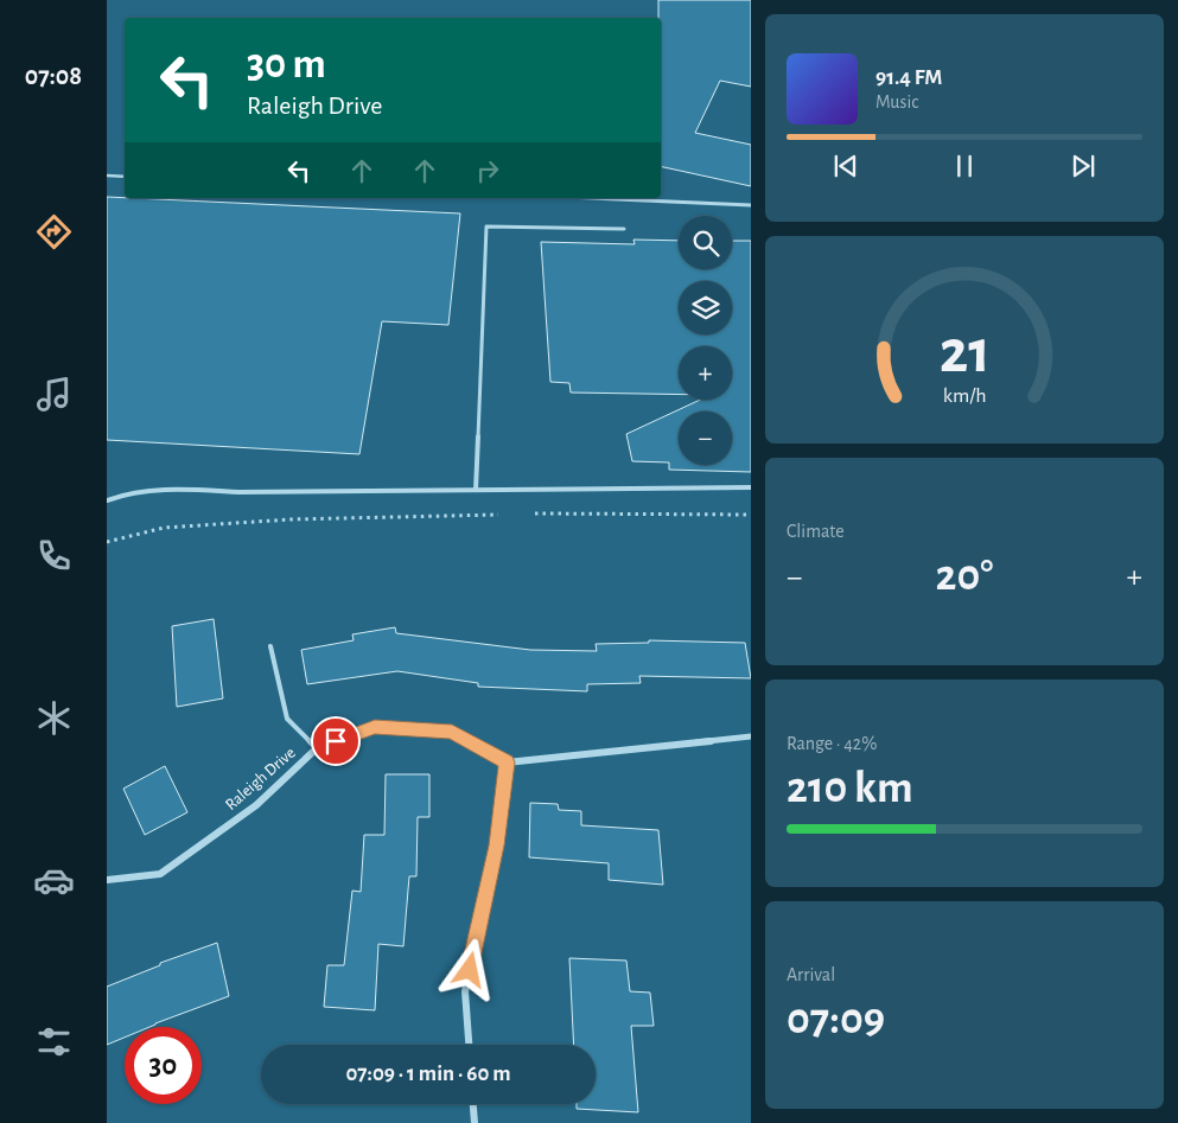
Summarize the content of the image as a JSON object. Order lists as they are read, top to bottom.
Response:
{
  "streets": {
    "street": ["Raleigh Drive"]
  },
  "page": {
    "tabs": "07:08",
    "turn": ["30 m", "Raleigh Drive"],
    "song": ["91.4 FM", "Music"],
    "map_buttons": ["+", "−"],
    "tile": [
      "Climate",
      ["Range · 42%", "210 km"],
      ["Arrival", "07:09"]
    ],
    "heat": ["−", "20°", "+"],
    "limit": "30",
    "trip": "07:09 · 1 min · 60 m",
    "gauge": ["21", "km/h"]
  }
}
